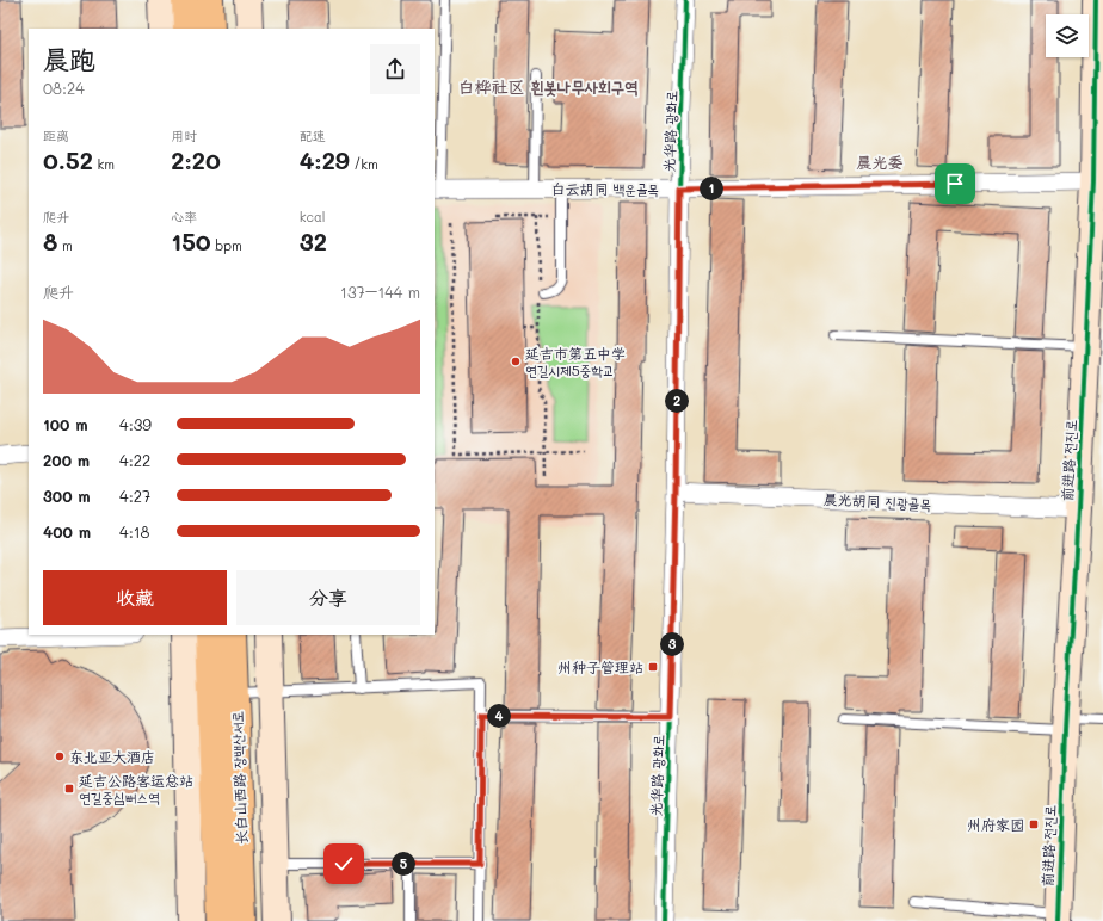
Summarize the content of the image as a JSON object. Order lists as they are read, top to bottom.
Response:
{
  "streets": {
    "main road": ["长白山西路 장백산서로"],
    "street": [
      "光华路 광화로",
      "白云胡同 백운골목",
      "前进路 전진로",
      "晨光胡同 진광골목"
    ]
  },
  "crossings": [
    ["光华路 광화로", "白云胡同 백운골목"],
    ["光华路 광화로", "晨光胡同 진광골목"],
    ["白云胡同 백운골목", "前进路 전진로"],
    ["前进路 전진로", "晨光胡同 진광골목"]
  ],
  "districts": ["白桦社区 흰봇나무사회구역", "晨光委"],
  "places": {
    "other": ["延吉市第五中学 연길시제5중학교", "东北亚大酒店"],
    "transit": ["州种子管理站", "延吉公路客运总站 연길중심뻐스역", "州府家园"]
  },
  "page": {
    "heading": ["晨跑", "08:24"],
    "stats": [
      ["距离", "0.52 km"],
      ["用时", "2:20"],
      ["配速", "4:29 /km"],
      ["爬升", "8 m"],
      ["心率", "150 bpm"],
      ["kcal", "32"]
    ],
    "pins": [
      "1",
      "2",
      "3",
      "4",
      "5"
    ],
    "chart": ["爬升", "137–144 m"],
    "list": [
      {
        "name": "100 m",
        "note": "4:39"
      },
      {
        "name": "200 m",
        "note": "4:22"
      },
      {
        "name": "300 m",
        "note": "4:27"
      },
      {
        "name": "400 m",
        "note": "4:18"
      }
    ],
    "buttons": ["收藏", "分享"]
  }
}
